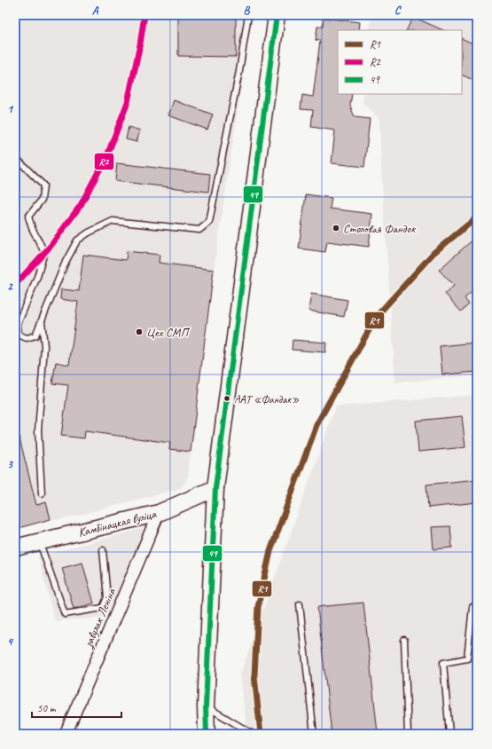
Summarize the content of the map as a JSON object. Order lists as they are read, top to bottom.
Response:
{
  "streets": {
    "main road": ["Камбінацкая вуліца"],
    "street": ["завулак Леніна"]
  },
  "crossings": [
    ["Камбінацкая вуліца", "завулак Леніна"]
  ],
  "places": ["Столовая Фандок", "Цех СМП", "ААТ «Фандак»"],
  "lines": ["transit line R2", "transit line 49", "transit line R1"],
  "legend": ["R1", "R2", "49"],
  "scale_bar": "50 m",
  "grid": {
    "columns": ["A", "B", "C"],
    "rows": [
      "1",
      "2",
      "3",
      "4"
    ]
  }
}
